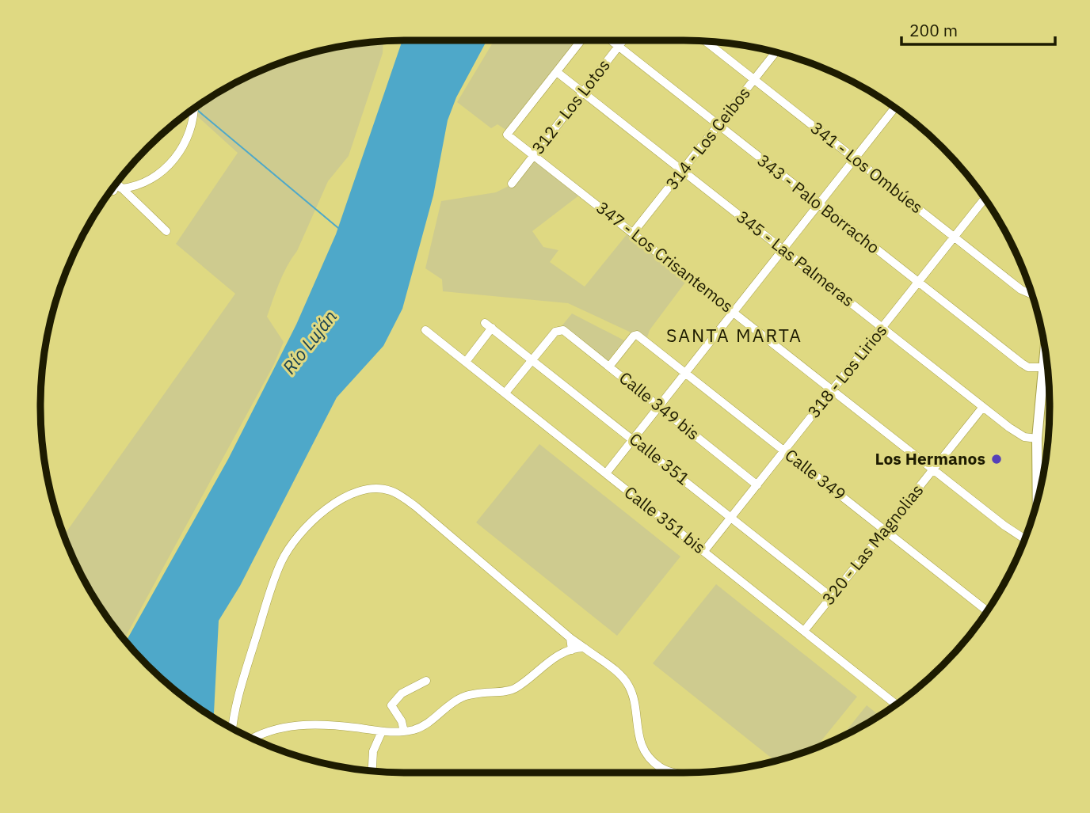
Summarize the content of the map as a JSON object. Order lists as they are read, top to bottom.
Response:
{
  "streets": {
    "street": [
      "312 - Los Lotos",
      "314 - Los Ceibos",
      "341 - Los Ombúes",
      "343 - Palo Borracho",
      "347 - Los Crisantemos",
      "345 - Las Palmeras",
      "318 - Los Lirios",
      "Calle 349 bis",
      "Calle 351",
      "Calle 349",
      "Calle 351 bis",
      "320 - Las Magnolias"
    ]
  },
  "crossings": [
    ["312 - Los Lotos", "343 - Palo Borracho"],
    ["312 - Los Lotos", "347 - Los Crisantemos"],
    ["312 - Los Lotos", "345 - Las Palmeras"],
    ["314 - Los Ceibos", "341 - Los Ombúes"],
    ["314 - Los Ceibos", "343 - Palo Borracho"],
    ["314 - Los Ceibos", "347 - Los Crisantemos"],
    ["314 - Los Ceibos", "345 - Las Palmeras"],
    ["341 - Los Ombúes", "318 - Los Lirios"],
    ["343 - Palo Borracho", "318 - Los Lirios"],
    ["347 - Los Crisantemos", "345 - Las Palmeras"],
    ["347 - Los Crisantemos", "318 - Los Lirios"],
    ["347 - Los Crisantemos", "320 - Las Magnolias"],
    ["345 - Las Palmeras", "318 - Los Lirios"],
    ["345 - Las Palmeras", "320 - Las Magnolias"],
    ["318 - Los Lirios", "Calle 349 bis"],
    ["318 - Los Lirios", "Calle 351"],
    ["318 - Los Lirios", "Calle 349"],
    ["318 - Los Lirios", "Calle 351 bis"],
    ["Calle 349 bis", "Calle 351"],
    ["Calle 349 bis", "Calle 349"],
    ["Calle 351", "Calle 351 bis"],
    ["Calle 351", "320 - Las Magnolias"],
    ["Calle 349", "320 - Las Magnolias"],
    ["Calle 351 bis", "320 - Las Magnolias"]
  ],
  "districts": ["SANTA MARTA"],
  "water": ["Río Luján"],
  "places": ["Los Hermanos"],
  "scale_bar": "200 m"
}
